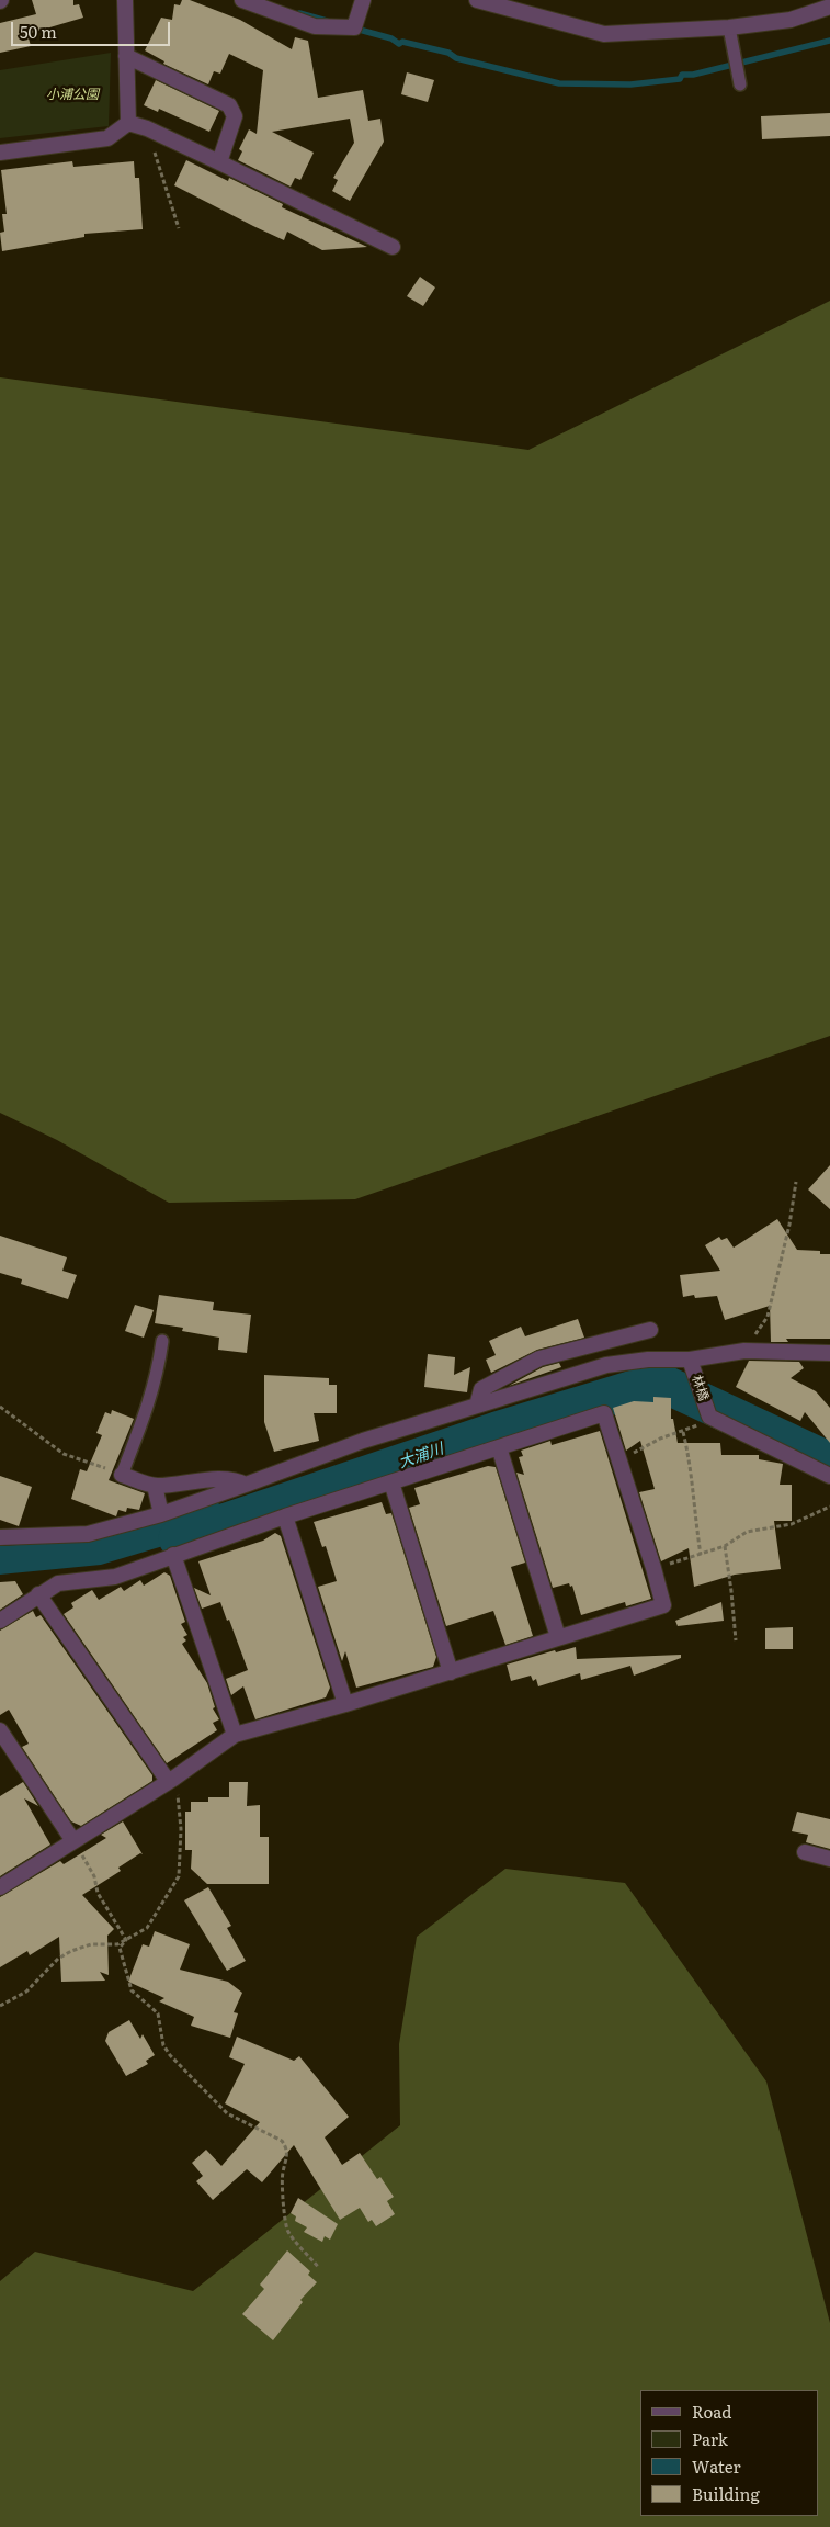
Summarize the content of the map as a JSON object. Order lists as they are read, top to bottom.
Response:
{
  "streets": {
    "street": ["林橋"]
  },
  "water": ["大浦川"],
  "parks": ["小浦公園"],
  "legend": [
    "Road",
    "Park",
    "Water",
    "Building"
  ],
  "scale_bar": "50 m"
}
